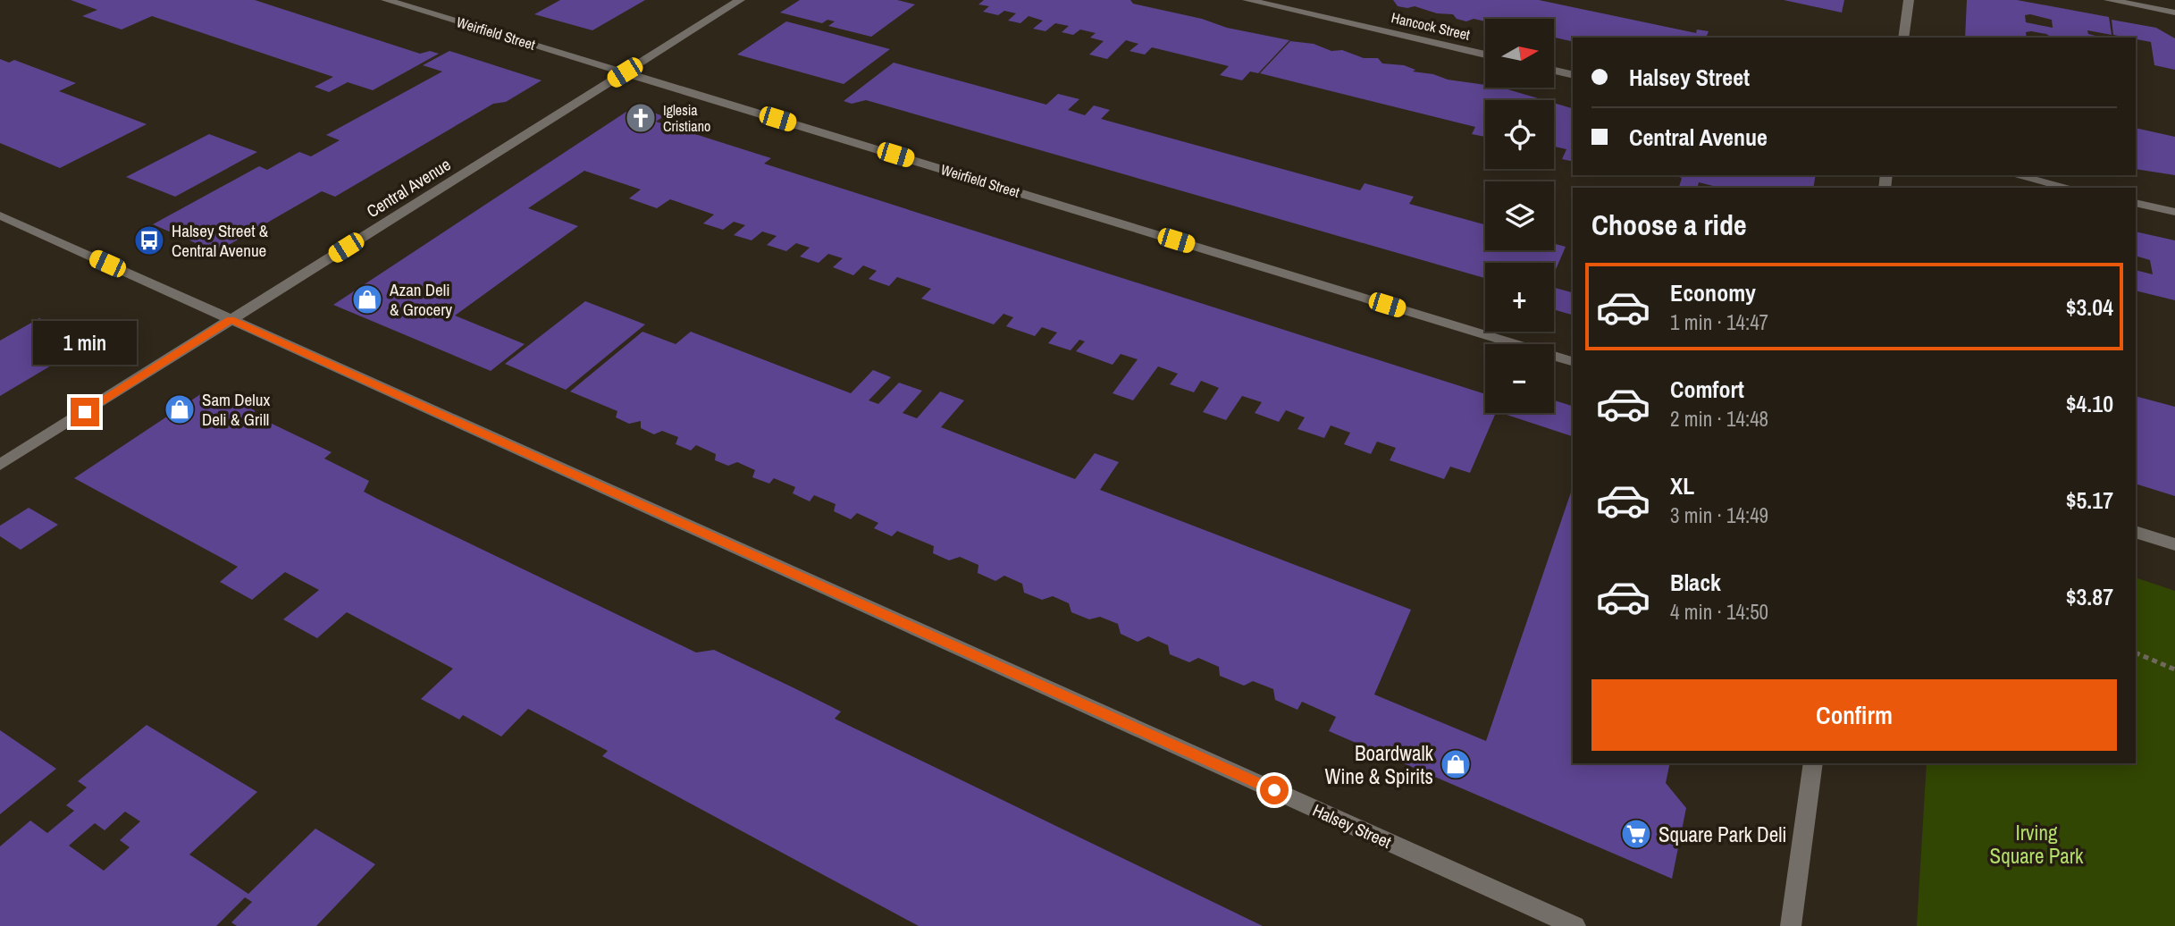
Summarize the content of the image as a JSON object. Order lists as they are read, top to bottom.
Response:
{
  "streets": {
    "street": [
      "Hancock Street",
      "Weirfield Street",
      "Central Avenue",
      "Halsey Street"
    ]
  },
  "crossings": [
    ["Weirfield Street", "Central Avenue"],
    ["Central Avenue", "Halsey Street"]
  ],
  "parks": ["Irving Square Park"],
  "places": {
    "church": ["Iglesia Cristiano"],
    "bus stop": ["Halsey Street & Central Avenue"],
    "shop": ["Azan Deli & Grocery", "Sam Delux Deli & Grill", "Boardwalk Wine & Spirits"],
    "supermarket": ["Square Park Deli"]
  },
  "north": "right",
  "page": {
    "map_buttons": ["+", "−"],
    "banner": ["Halsey Street", "Central Avenue"],
    "heading": "Choose a ride",
    "list": [
      {
        "name": "Economy",
        "note": "1 min · 14:47",
        "value": "$3.04"
      },
      {
        "name": "Comfort",
        "note": "2 min · 14:48",
        "value": "$4.10"
      },
      {
        "name": "XL",
        "note": "3 min · 14:49",
        "value": "$5.17"
      },
      {
        "name": "Black",
        "note": "4 min · 14:50",
        "value": "$3.87"
      }
    ],
    "bubble": "1 min",
    "buttons": "Confirm"
  }
}
